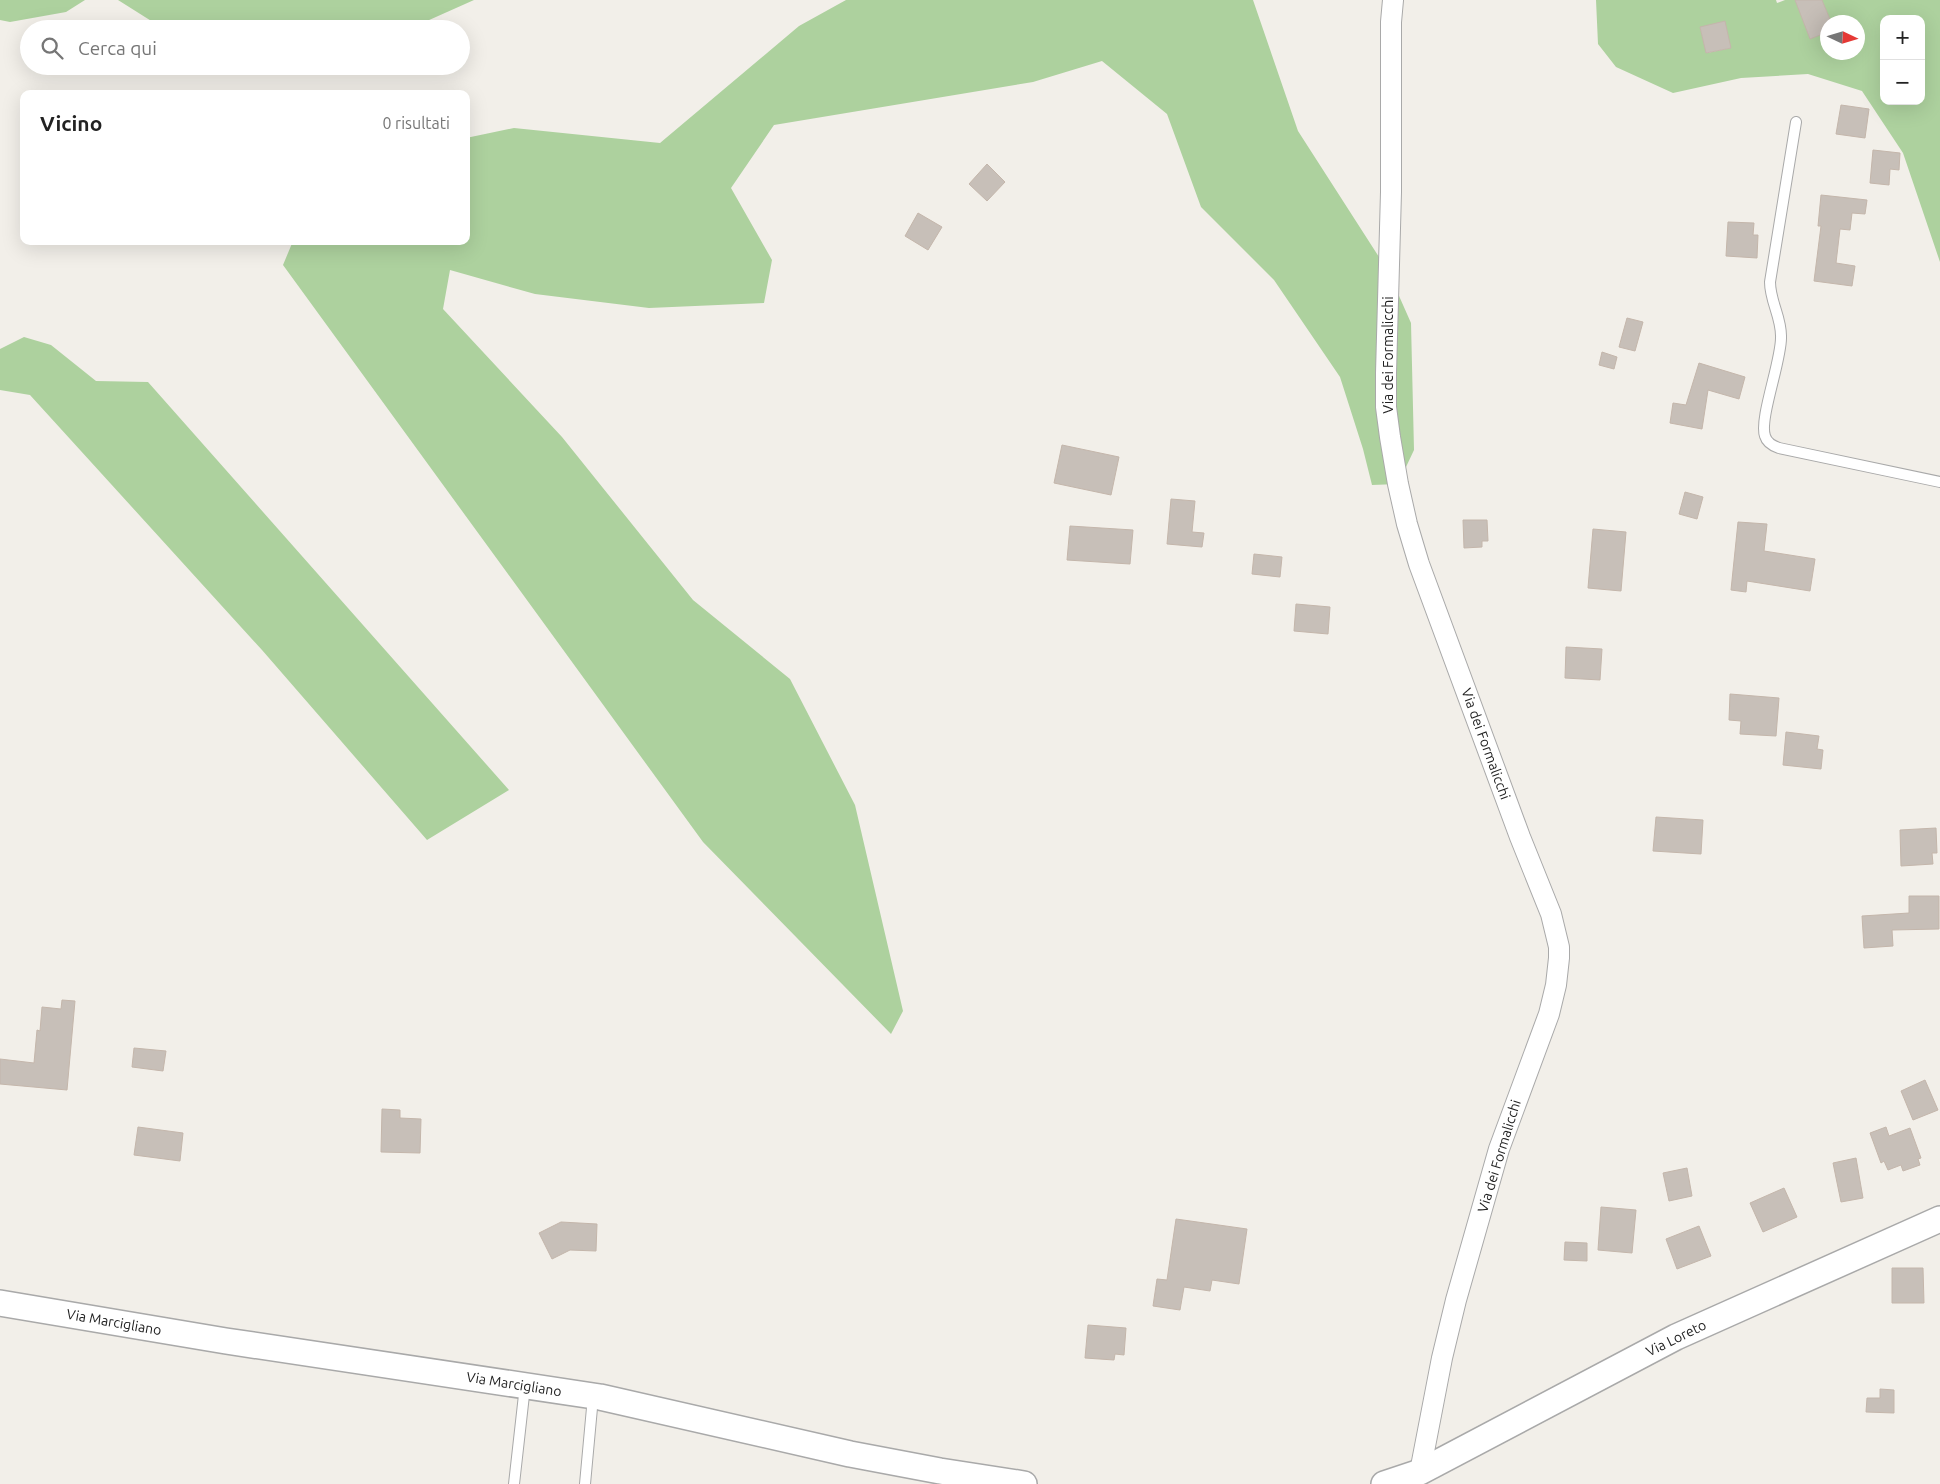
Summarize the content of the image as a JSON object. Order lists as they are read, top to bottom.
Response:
{
  "streets": {
    "street": ["Via dei Formalicchi", "Via Marcigliano", "Via Loreto"]
  },
  "crossings": [
    ["Via dei Formalicchi", "Via Loreto"]
  ],
  "north": "right",
  "page": {
    "map_buttons": ["+", "−"],
    "search": "Cerca qui",
    "heading": ["Vicino", "0 risultati"]
  }
}
